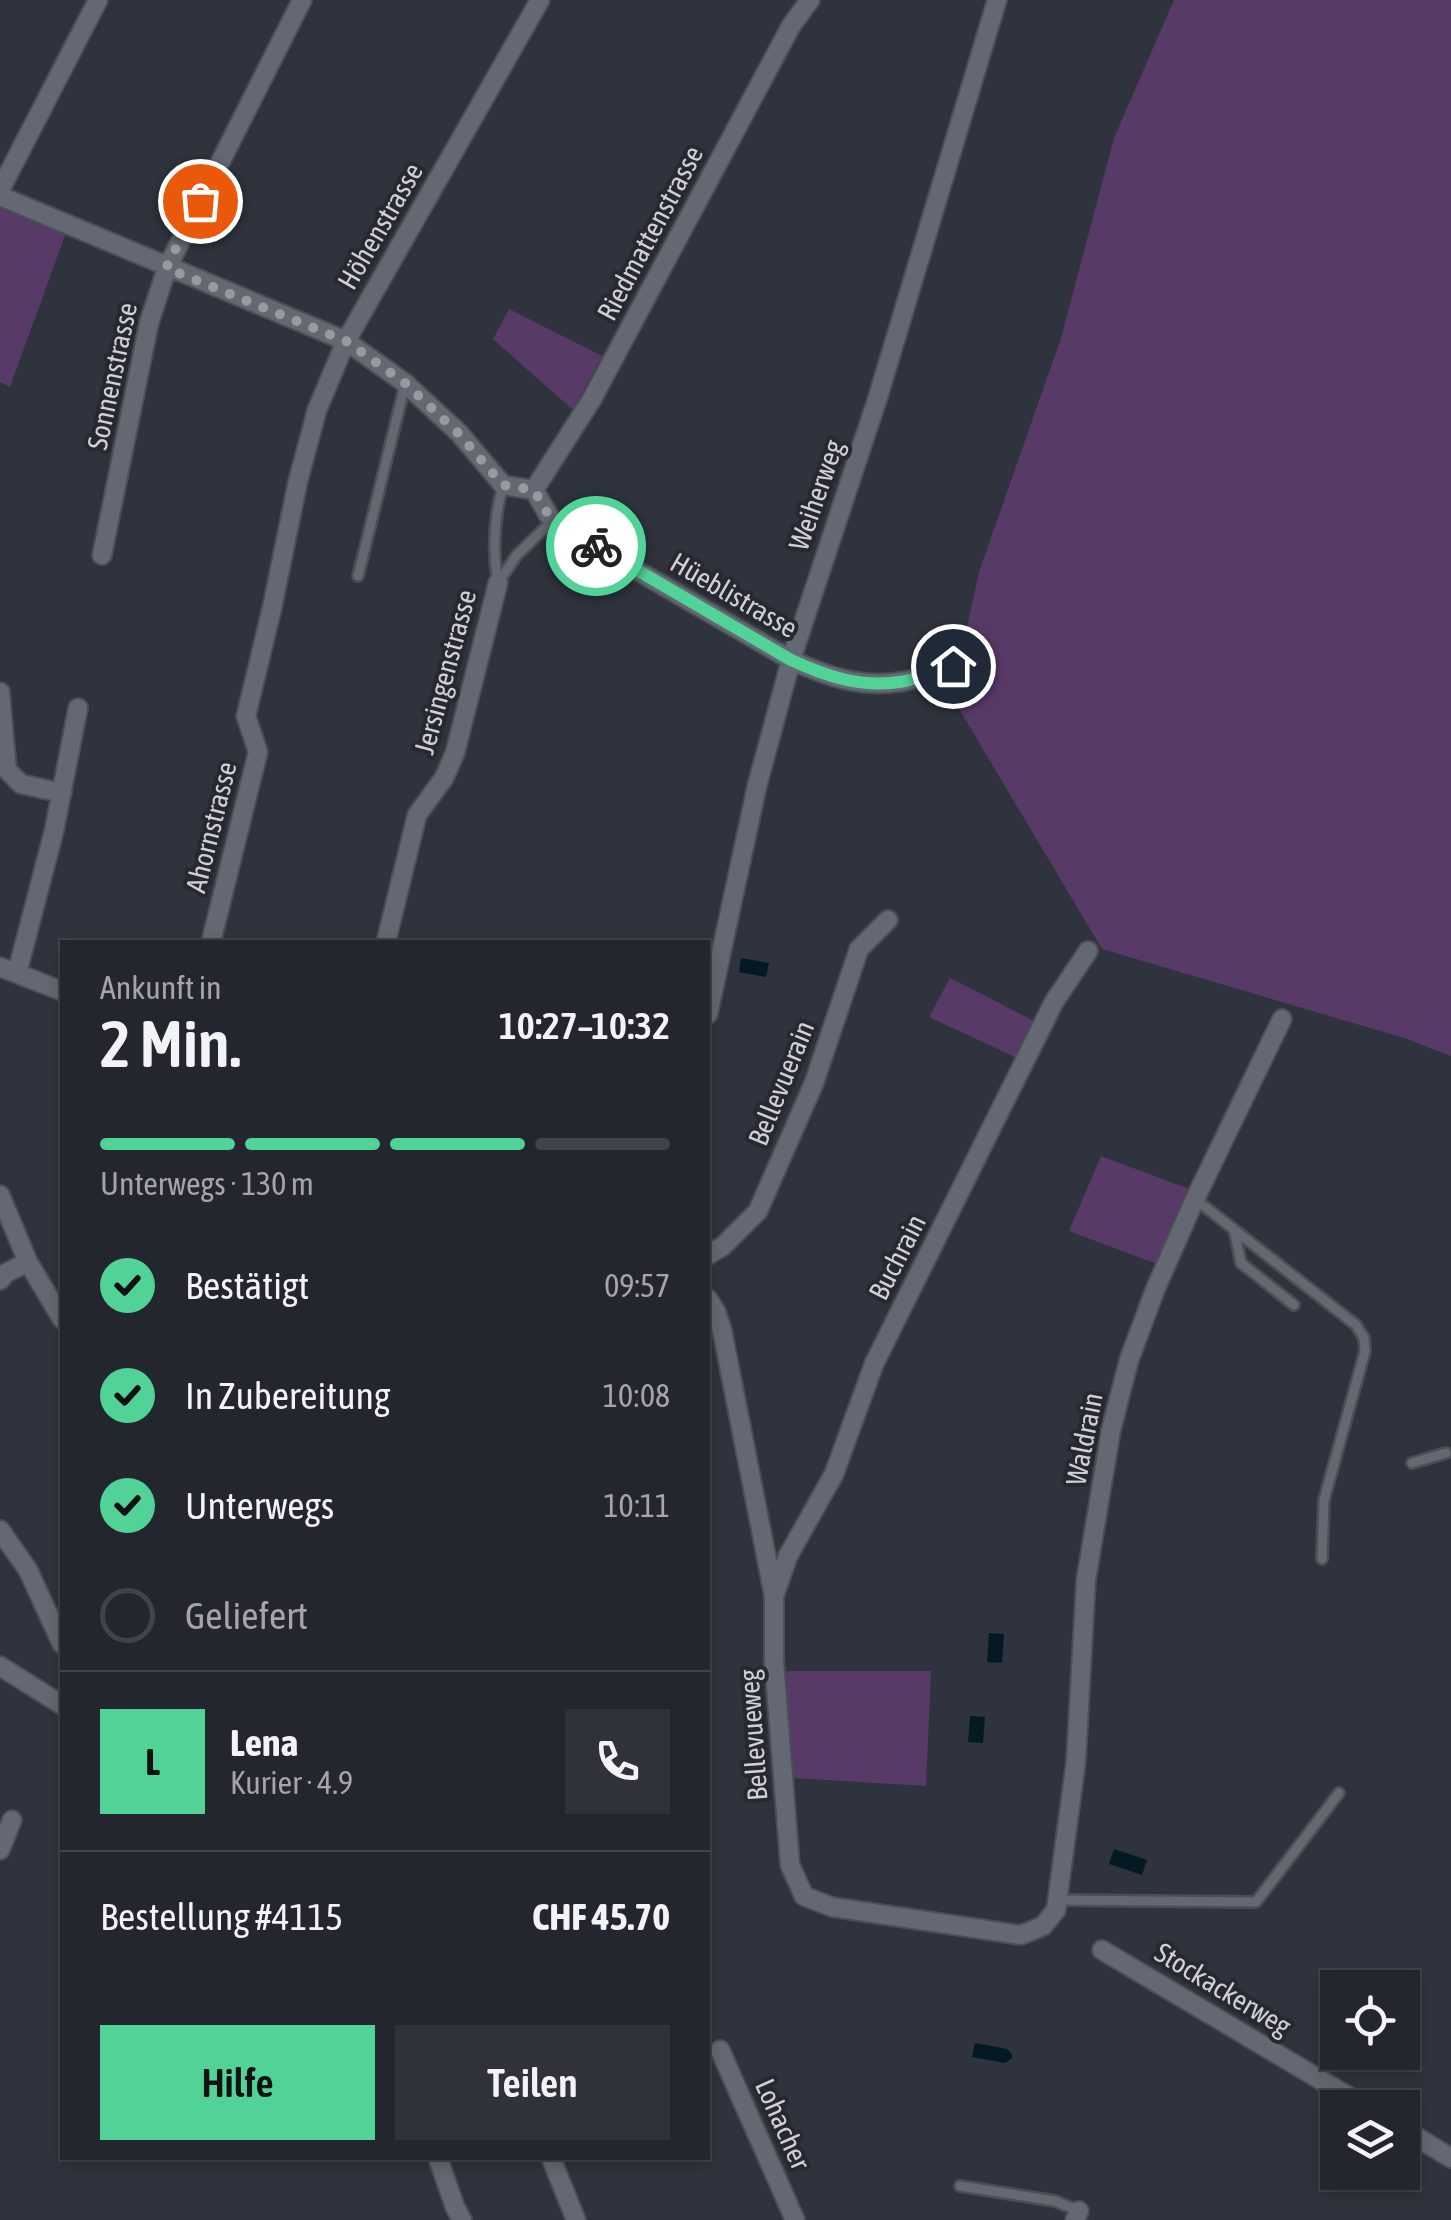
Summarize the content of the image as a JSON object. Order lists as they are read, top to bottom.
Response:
{
  "streets": {
    "street": [
      "Höhenstrasse",
      "Riedmattenstrasse",
      "Sonnenstrasse",
      "Weiherweg",
      "Hüeblistrasse",
      "Jersingenstrasse",
      "Ahornstrasse",
      "Bellevuerain",
      "Buchrain",
      "Waldrain",
      "Bellevueweg",
      "Stockackerweg",
      "Lohacher"
    ]
  },
  "crossings": [
    ["Höhenstrasse", "Ahornstrasse"],
    ["Riedmattenstrasse", "Hüeblistrasse"],
    ["Weiherweg", "Hüeblistrasse"],
    ["Buchrain", "Bellevueweg"],
    ["Waldrain", "Bellevueweg"]
  ],
  "page": {
    "heading": ["2 Min.", "Ankunft in", "10:27–10:32"],
    "panel": [
      "Lena",
      "Kurier · 4.9",
      "Bestellung #4115",
      "CHF 45.70"
    ],
    "bar": "Unterwegs · 130 m",
    "list": [
      ["Bestätigt", "09:57"],
      ["In Zubereitung", "10:08"],
      ["Unterwegs", "10:11"],
      "Geliefert"
    ],
    "round": "L",
    "buttons": ["Hilfe", "Teilen"]
  }
}
